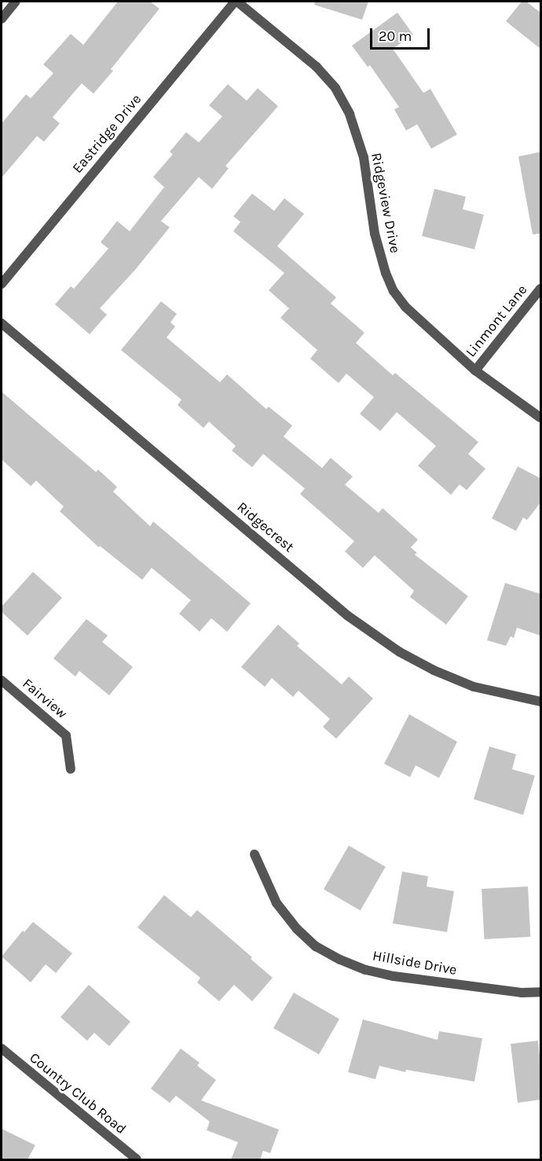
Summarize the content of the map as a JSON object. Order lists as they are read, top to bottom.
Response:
{
  "streets": {
    "street": [
      "Eastridge Drive",
      "Ridgeview Drive",
      "Linmont Lane",
      "Ridgecrest",
      "Fairview",
      "Hillside Drive",
      "Country Club Road"
    ]
  },
  "crossings": [
    ["Eastridge Drive", "Ridgeview Drive"],
    ["Ridgeview Drive", "Linmont Lane"]
  ],
  "scale_bar": "20 m"
}
